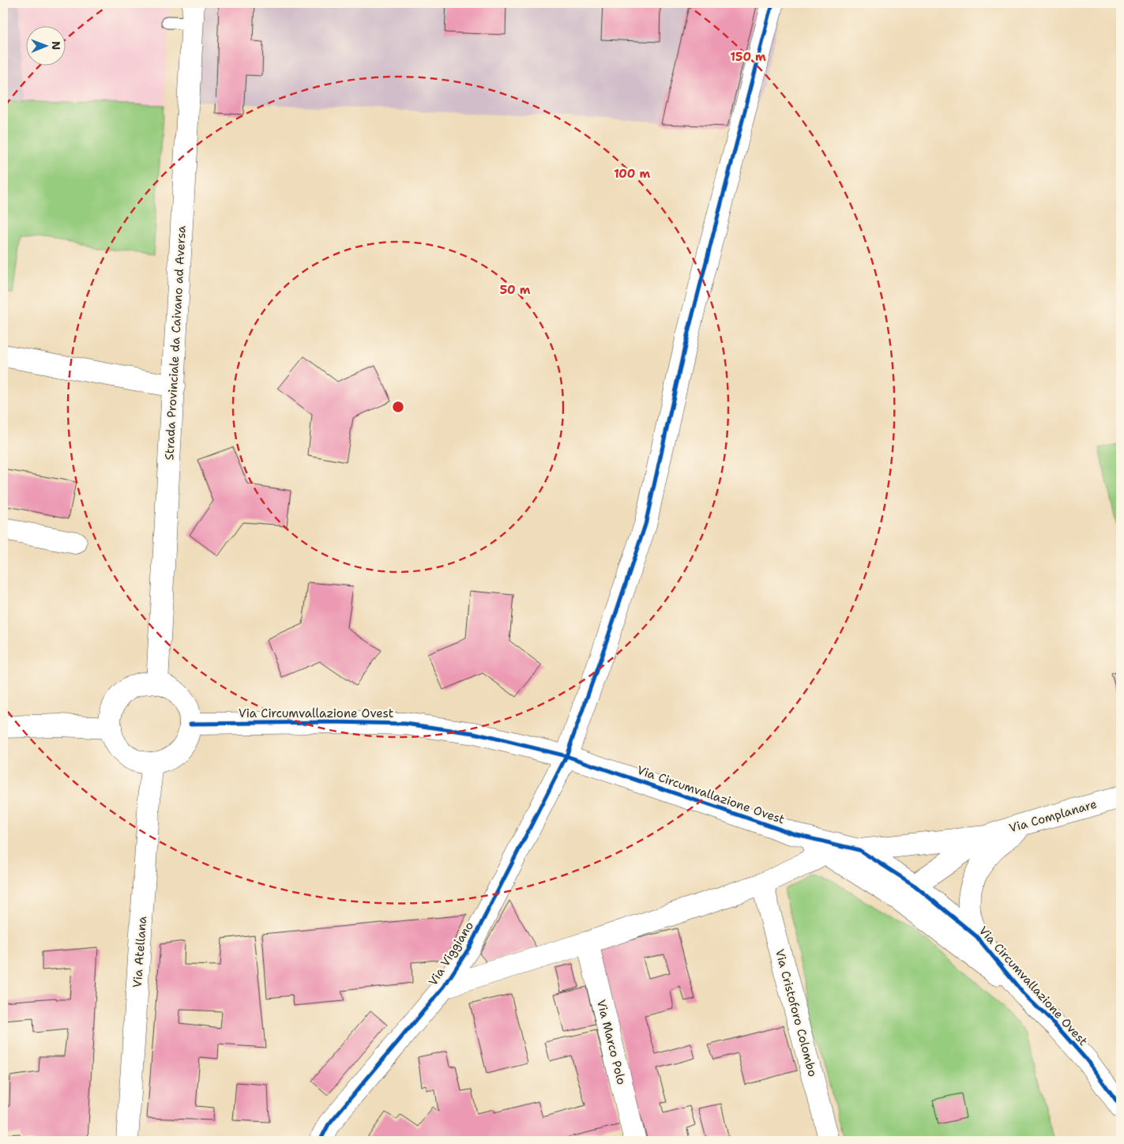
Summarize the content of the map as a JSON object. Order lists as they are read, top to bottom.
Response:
{
  "streets": {
    "street": [
      "Strada Provinciale da Caivano ad Aversa",
      "Via Circumvallazione Ovest",
      "Via Complanare",
      "Via Atellana",
      "Via Viggiano",
      "Via Cristoforo Colombo",
      "Via Marco Polo"
    ]
  },
  "crossings": [
    ["Strada Provinciale da Caivano ad Aversa", "Via Circumvallazione Ovest"],
    ["Strada Provinciale da Caivano ad Aversa", "Via Atellana"],
    ["Via Circumvallazione Ovest", "Via Atellana"],
    ["Via Circumvallazione Ovest", "Via Viggiano"]
  ],
  "north": "right",
  "rings": ["150 m", "100 m", "50 m"]
}
